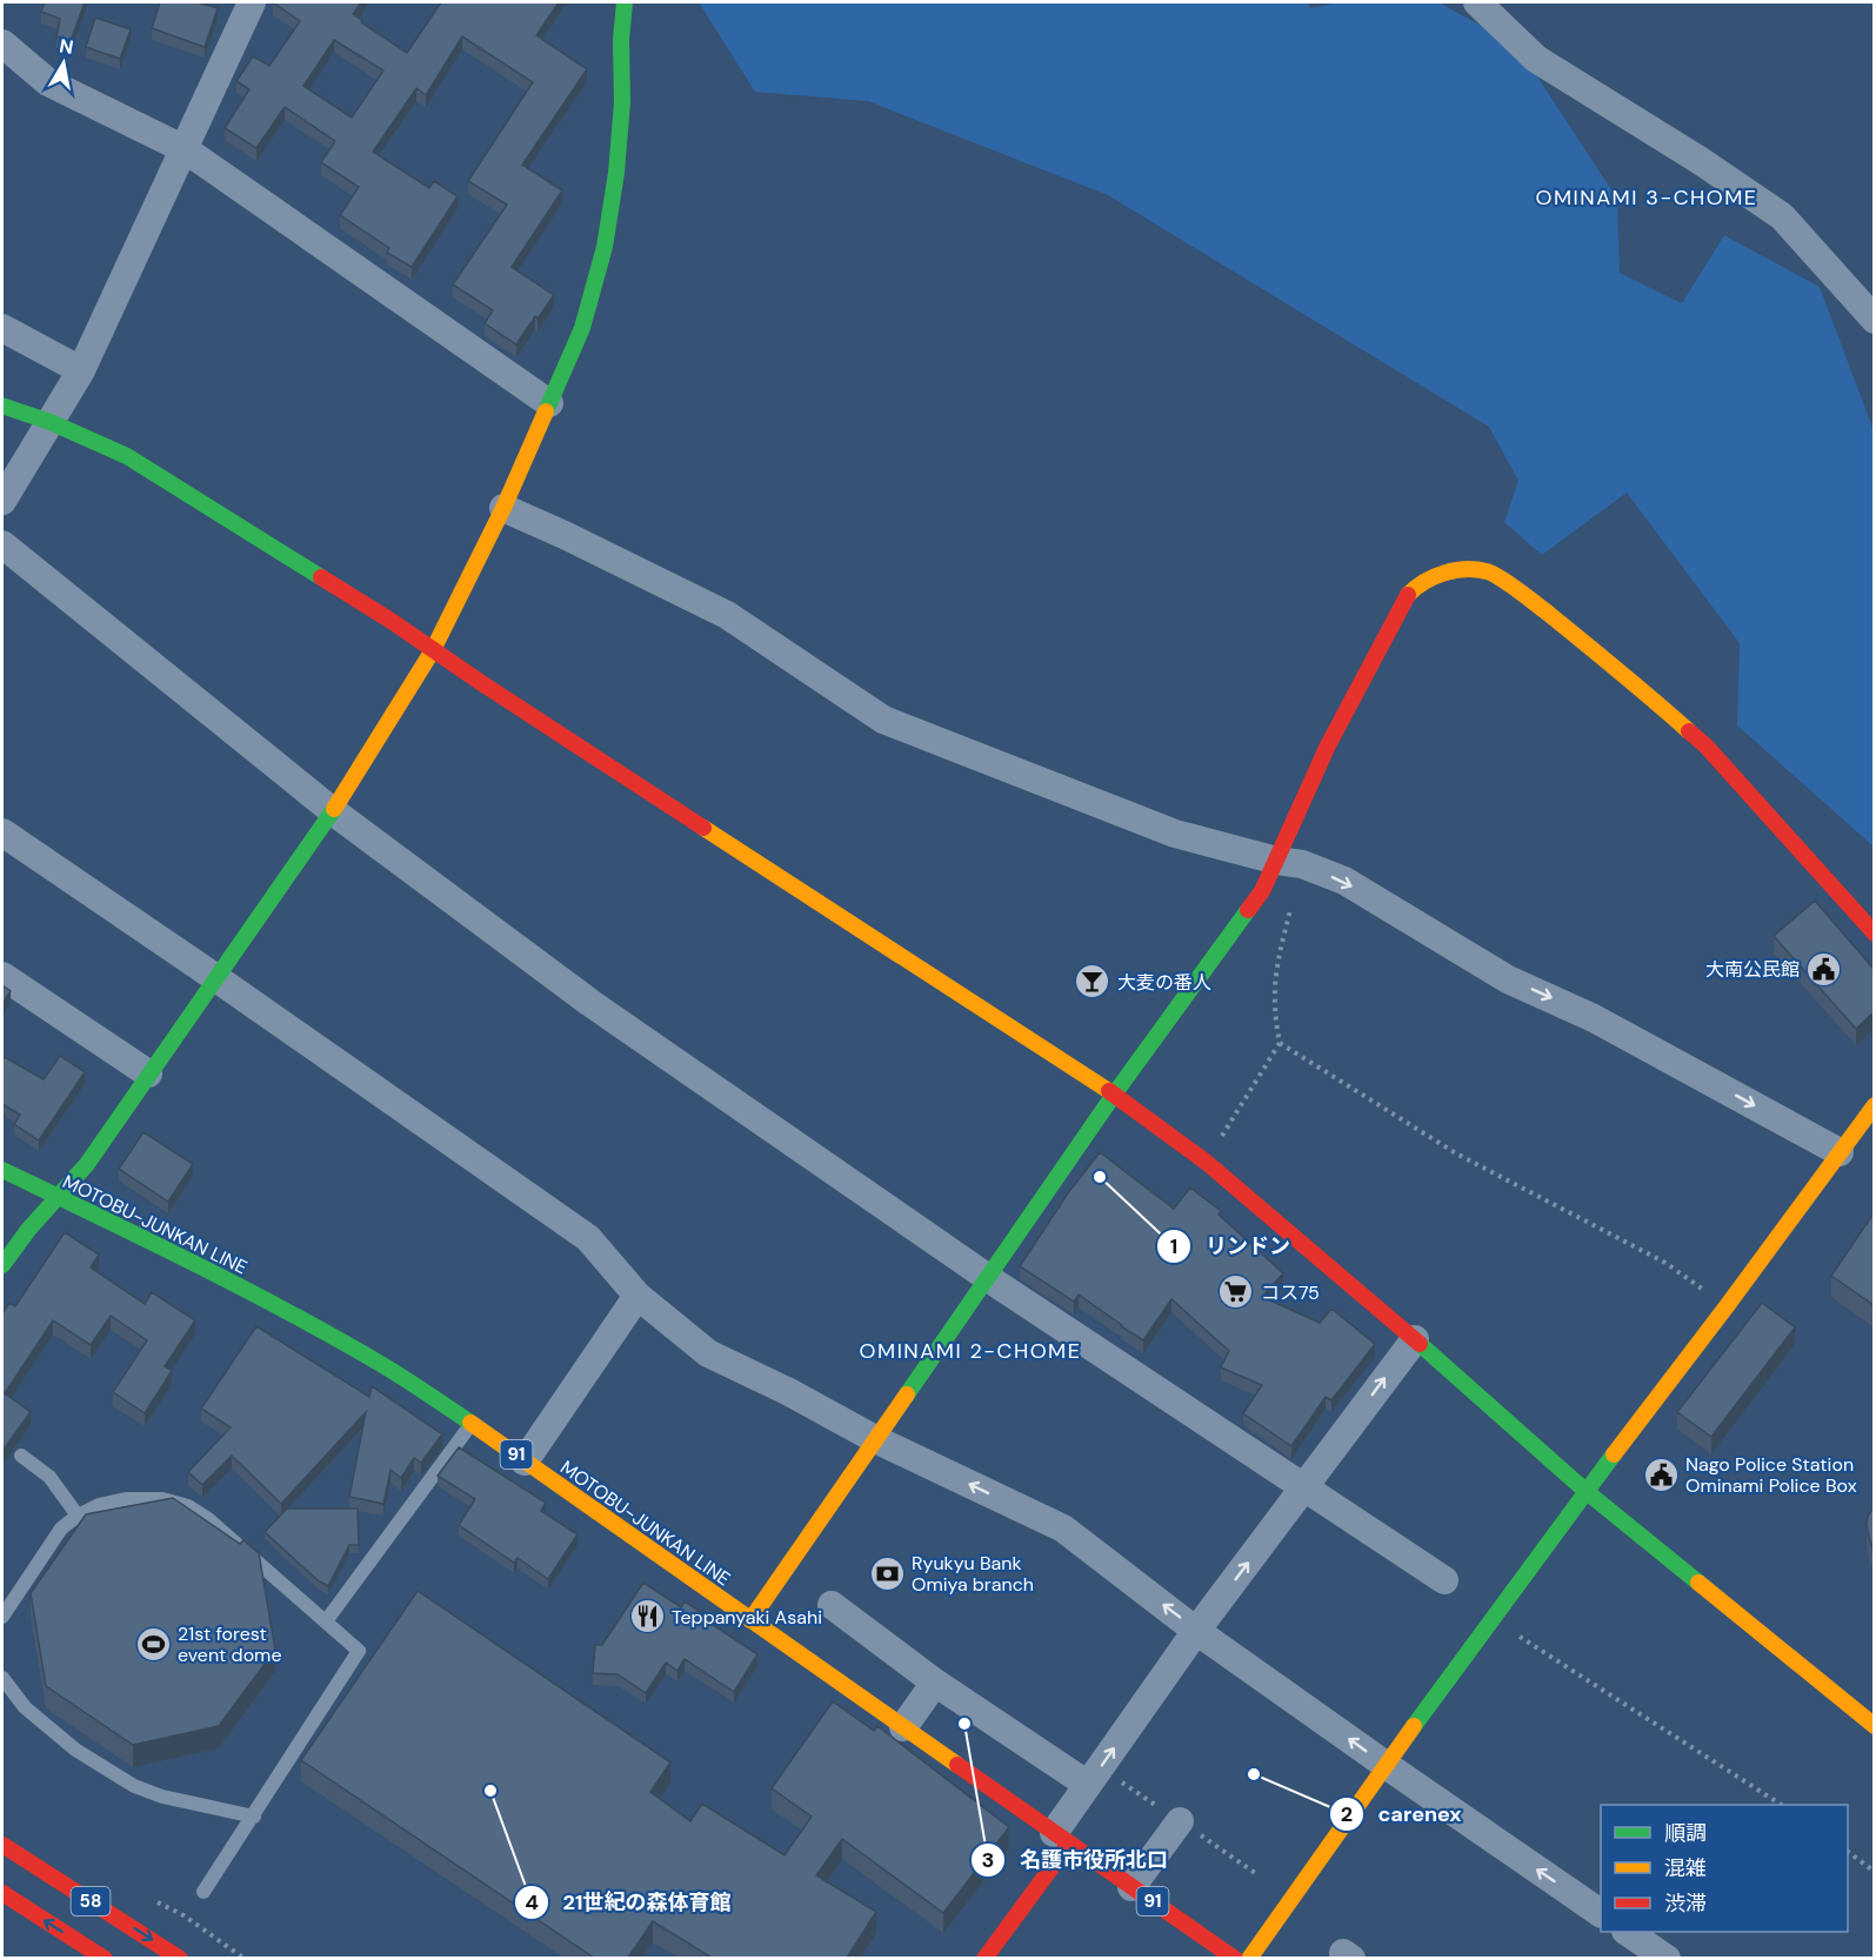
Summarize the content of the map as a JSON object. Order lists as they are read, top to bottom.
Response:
{
  "streets": {
    "main road": ["MOTOBU-JUNKAN LINE", "91", "58"]
  },
  "districts": ["OMINAMI 3-CHOME", "OMINAMI 2-CHOME"],
  "places": {
    "public building": ["大南公民館", "Nago Police Station Ominami Police Box"],
    "bar": ["大麦の番人"],
    "other": [
      "リンドン",
      "名護市役所北口",
      "carenex",
      "21世紀の森体育館"
    ],
    "supermarket": ["コス75"],
    "bank": ["Ryukyu Bank Omiya branch"],
    "restaurant": ["Teppanyaki Asahi"],
    "sports": ["21st forest event dome"]
  },
  "legend": ["順調", "混雑", "渋滞"],
  "north": "top"
}
